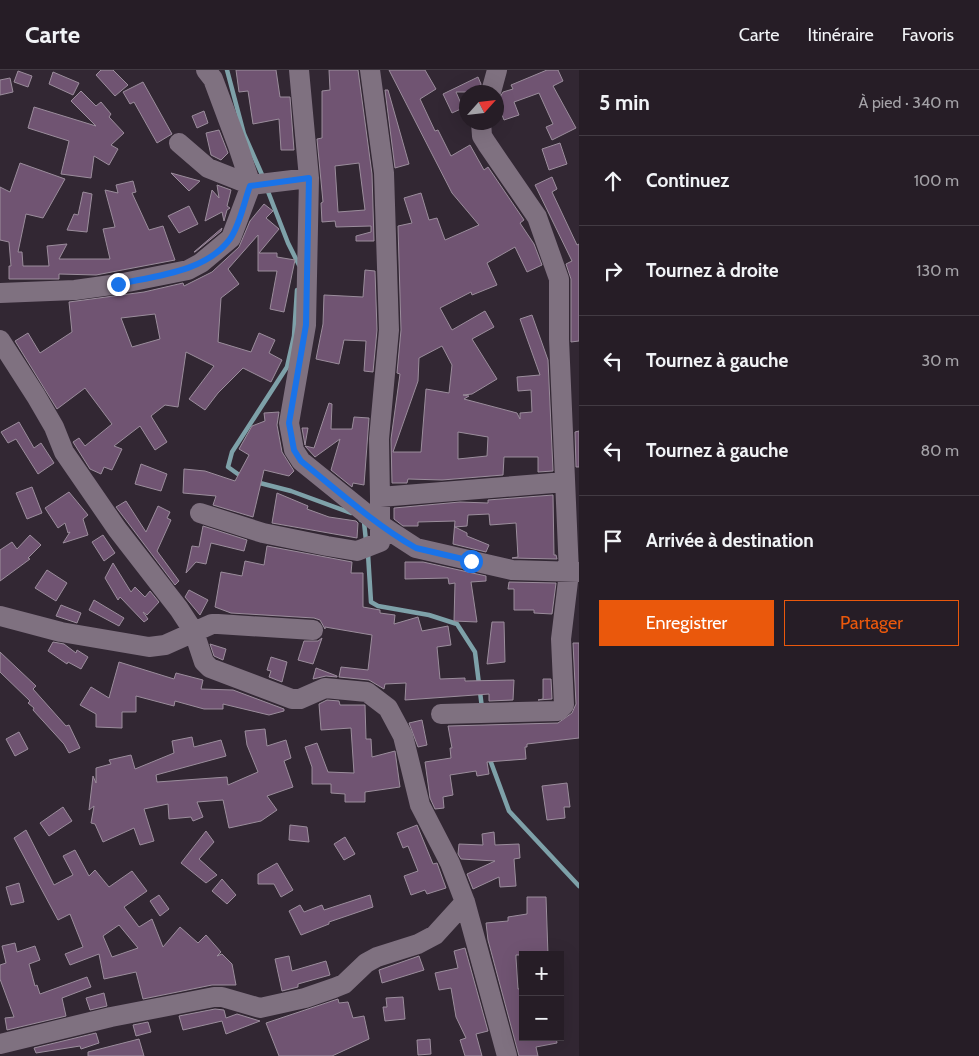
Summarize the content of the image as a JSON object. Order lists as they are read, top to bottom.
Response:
{
  "north": "top right",
  "page": {
    "header": "Carte",
    "nav": ["Carte", "Itinéraire", "Favoris"],
    "heading": ["5 min", "À pied · 340 m"],
    "list": [
      ["Continuez", "100 m"],
      ["Tournez à droite", "130 m"],
      ["Tournez à gauche", "30 m"],
      ["Tournez à gauche", "80 m"],
      "Arrivée à destination"
    ],
    "buttons": ["Enregistrer", "Partager"],
    "map_buttons": ["+", "−"]
  }
}
